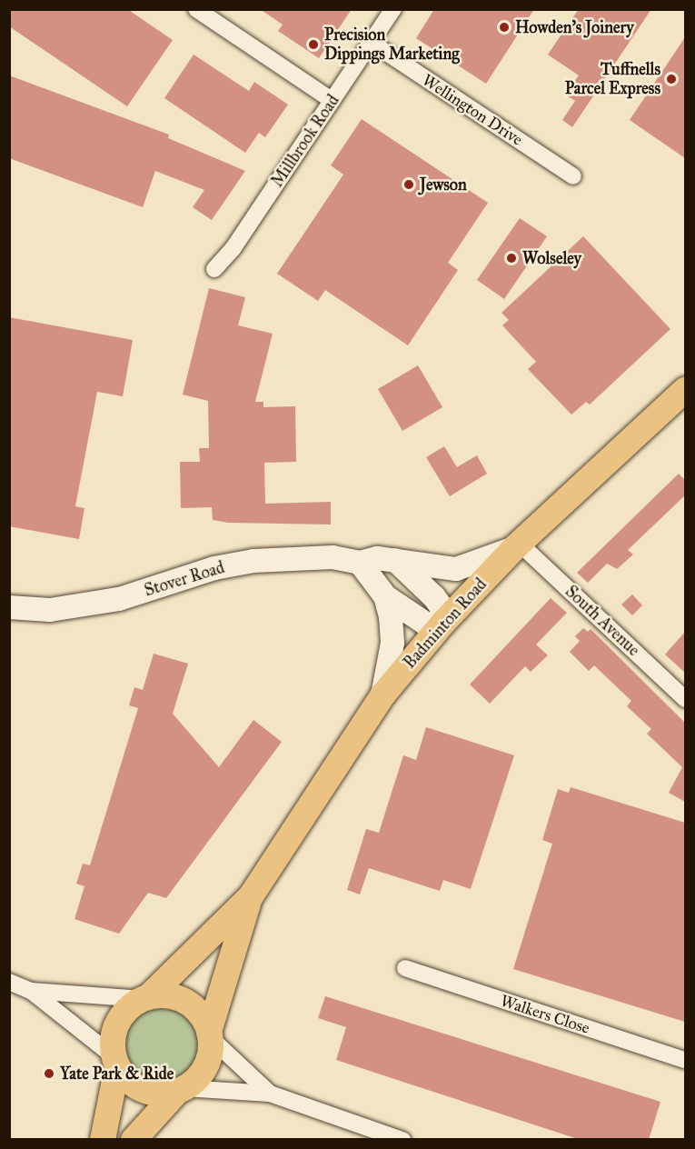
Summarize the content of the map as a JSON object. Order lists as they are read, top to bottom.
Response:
{
  "streets": {
    "main road": ["Stover Road", "Badminton Road"],
    "street": [
      "Wellington Drive",
      "Millbrook Road",
      "South Avenue",
      "Walkers Close"
    ]
  },
  "crossings": [
    ["Wellington Drive", "Millbrook Road"],
    ["Stover Road", "South Avenue"],
    ["Stover Road", "Badminton Road"],
    ["South Avenue", "Badminton Road"]
  ],
  "places": [
    "Howden's Joinery",
    "Precision Dippings Marketing",
    "Tuffnells Parcel Express",
    "Jewson",
    "Wolseley",
    "Yate Park & Ride"
  ]
}
